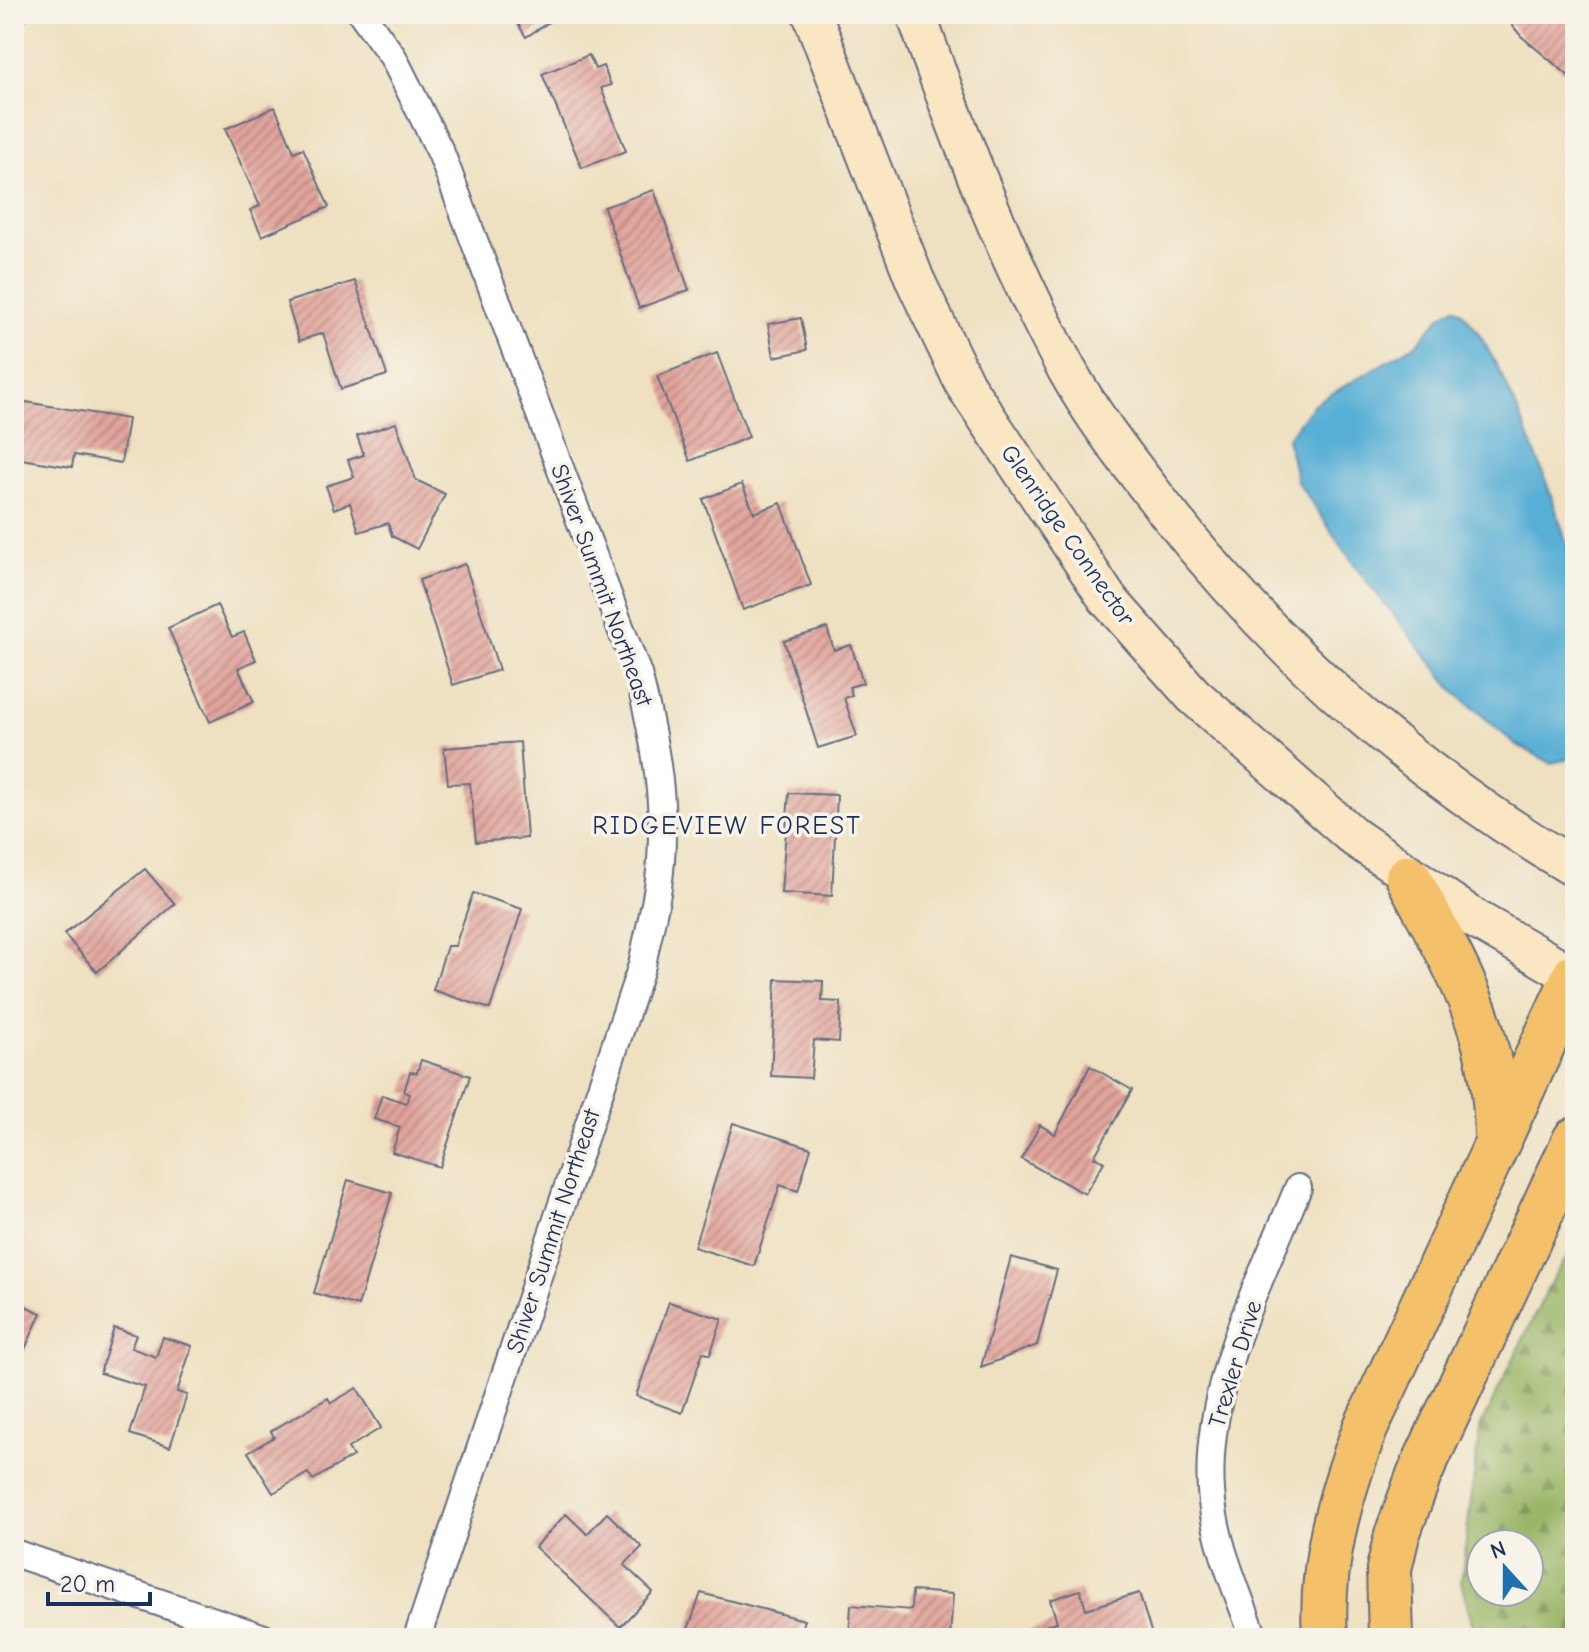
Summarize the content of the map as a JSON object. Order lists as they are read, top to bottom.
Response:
{
  "streets": {
    "main road": ["Glenridge Connector"],
    "street": ["Shiver Summit Northeast", "Trexler Drive"]
  },
  "districts": ["RIDGEVIEW FOREST"],
  "scale_bar": "20 m",
  "north": "top"
}
